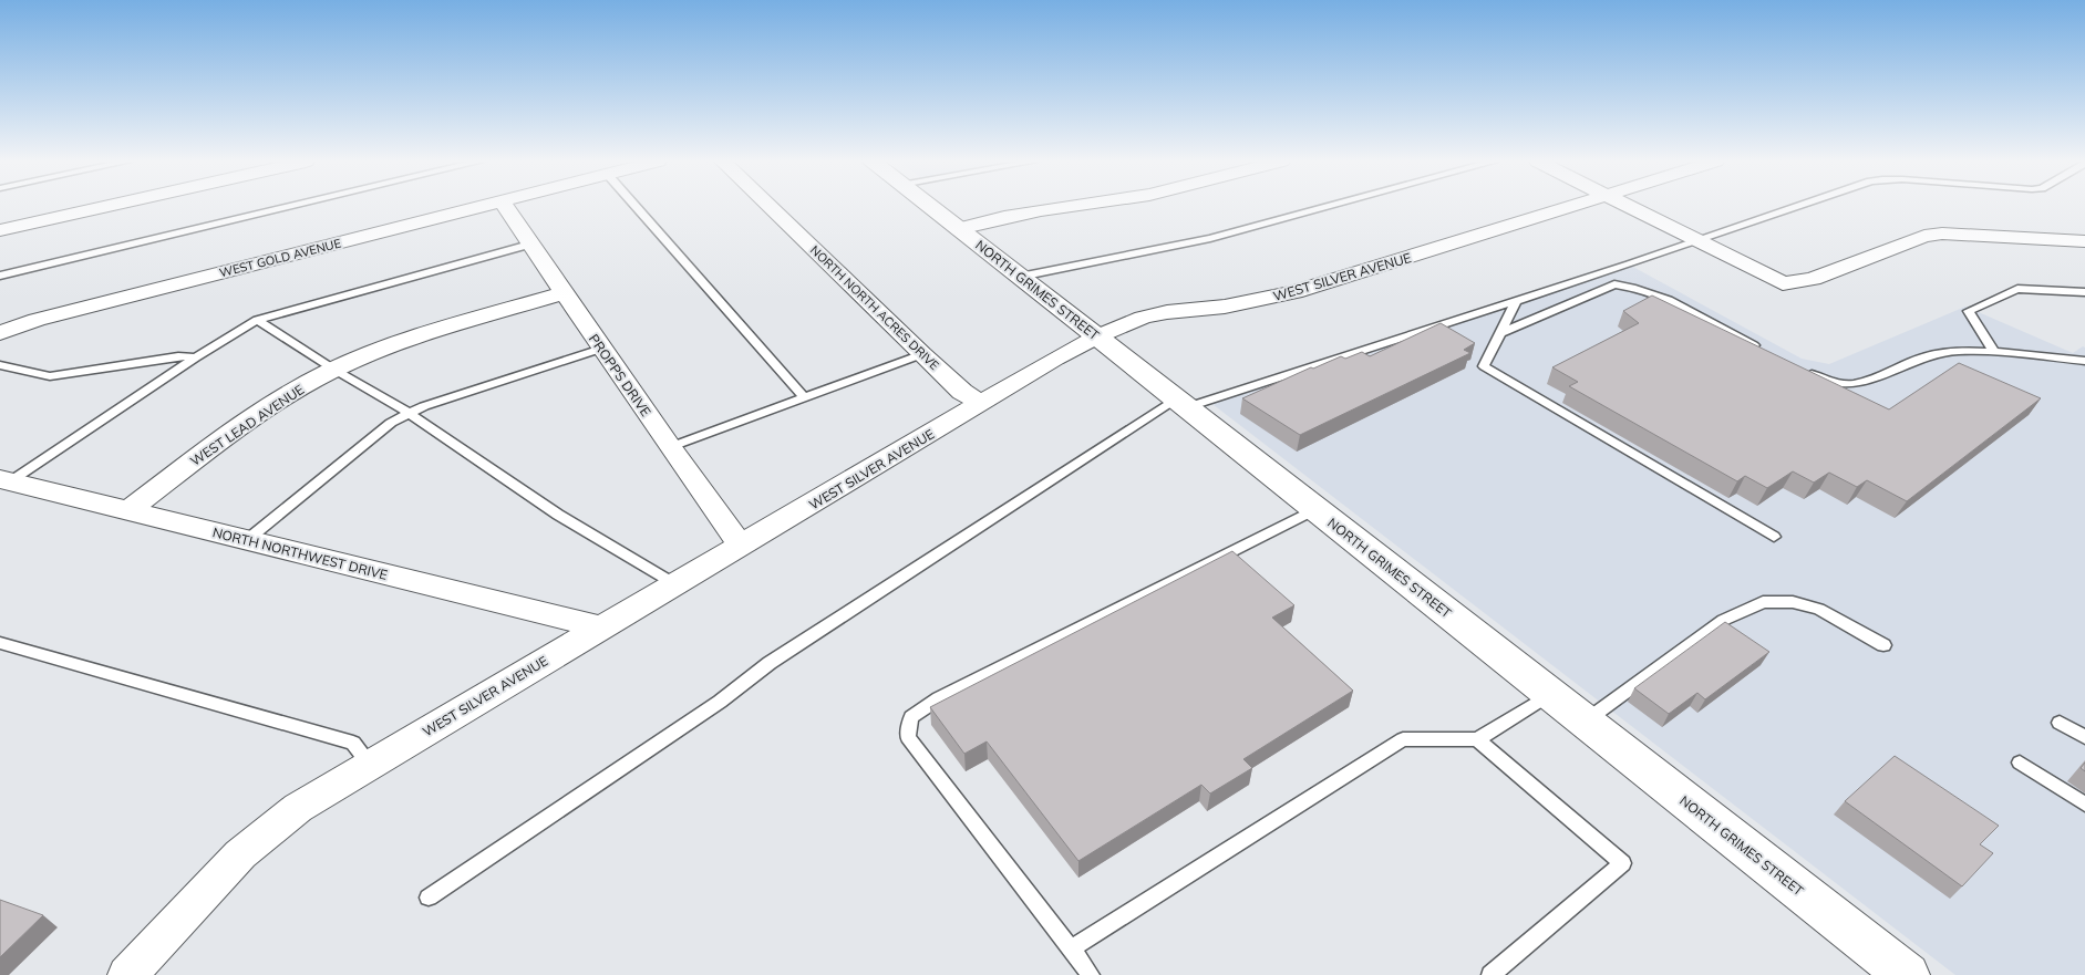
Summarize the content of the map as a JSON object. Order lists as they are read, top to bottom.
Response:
{
  "streets": {
    "main road": ["NORTH GRIMES STREET"],
    "street": [
      "WEST GOLD AVENUE",
      "WEST SILVER AVENUE",
      "NORTH NORTH ACRES DRIVE",
      "PROPPS DRIVE",
      "WEST LEAD AVENUE",
      "NORTH NORTHWEST DRIVE"
    ]
  },
  "crossings": [
    ["WEST SILVER AVENUE", "NORTH GRIMES STREET"],
    ["WEST SILVER AVENUE", "NORTH NORTH ACRES DRIVE"],
    ["WEST SILVER AVENUE", "PROPPS DRIVE"],
    ["WEST SILVER AVENUE", "NORTH NORTHWEST DRIVE"],
    ["PROPPS DRIVE", "WEST LEAD AVENUE"],
    ["WEST LEAD AVENUE", "NORTH NORTHWEST DRIVE"]
  ]
}
